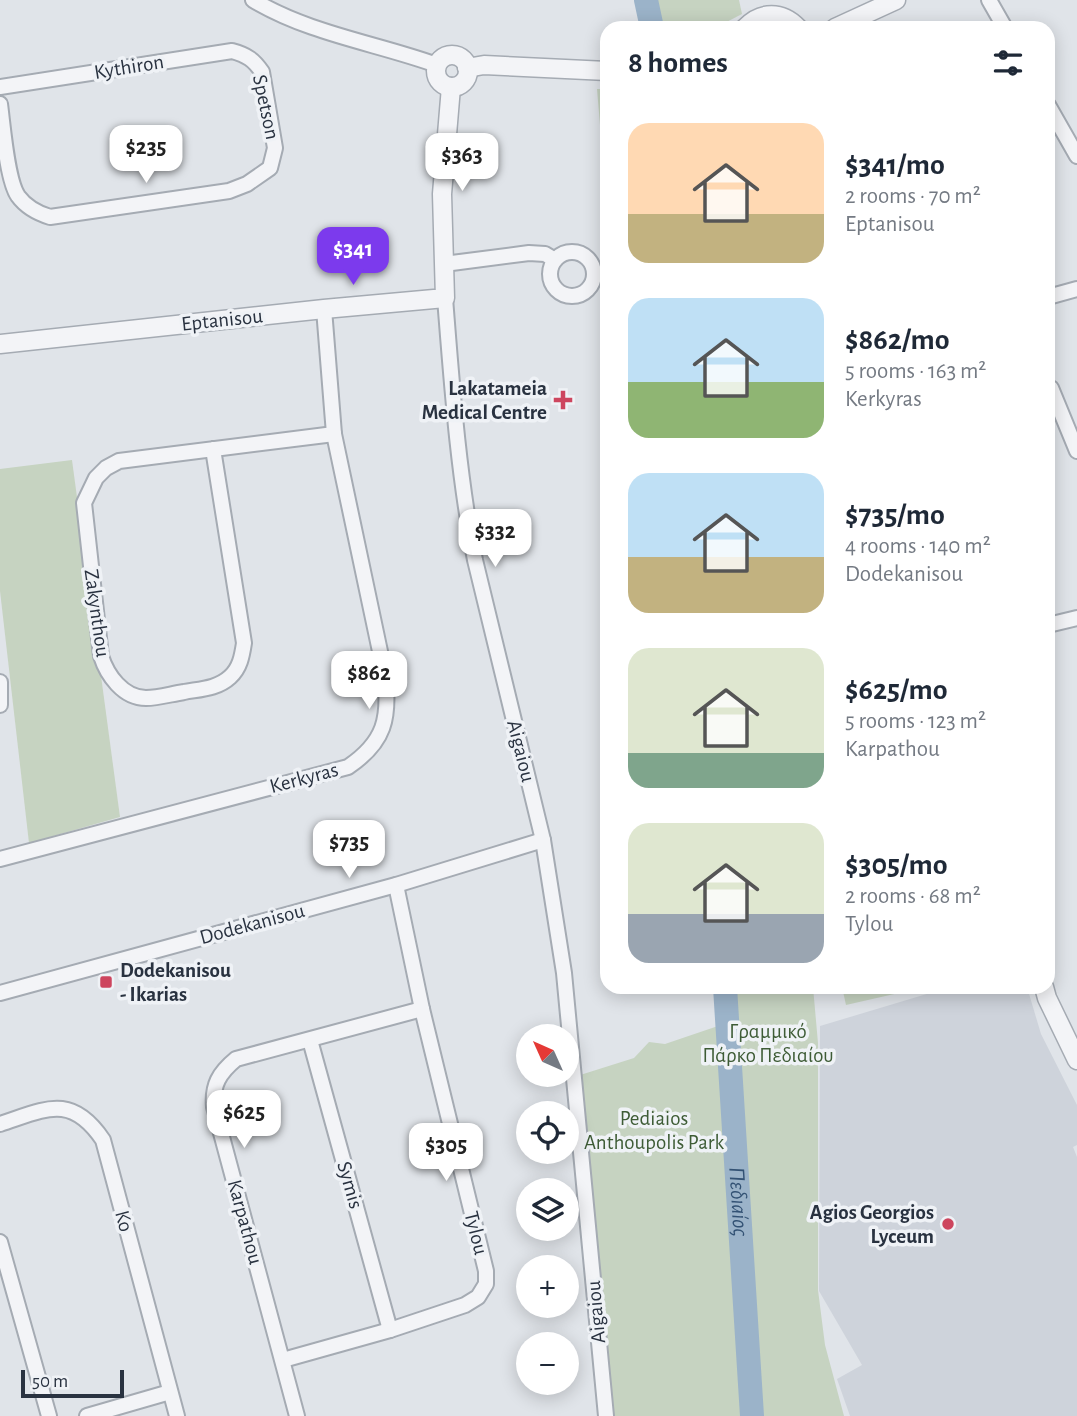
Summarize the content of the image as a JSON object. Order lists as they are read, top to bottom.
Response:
{
  "streets": {
    "street": [
      "Kythiron",
      "Spetson",
      "Eptanisou",
      "Zakynthou",
      "Aigaiou",
      "Kerkyras",
      "Dodekanisou",
      "Symis",
      "Ko",
      "Karpathou",
      "Tylou"
    ]
  },
  "crossings": [
    ["Kythiron", "Spetson"],
    ["Eptanisou", "Aigaiou"],
    ["Eptanisou", "Kerkyras"],
    ["Zakynthou", "Kerkyras"],
    ["Aigaiou", "Dodekanisou"],
    ["Dodekanisou", "Tylou"],
    ["Symis", "Karpathou"],
    ["Symis", "Tylou"],
    ["Karpathou", "Tylou"]
  ],
  "water": ["Πεδιαίος"],
  "parks": ["Γραμμικό Πάρκο Πεδιαίου", "Pediaios Anthoupolis Park"],
  "places": {
    "health": ["Lakatameia Medical Centre"],
    "transit": ["Dodekanisou - Ikarias"],
    "other": ["Agios Georgios Lyceum"]
  },
  "scale_bar": "50 m",
  "north": "top left",
  "page": {
    "heading": "8 homes",
    "list": [
      {
        "name": "$341/mo",
        "note": "2 rooms · 70 m² · Eptanisou"
      },
      {
        "name": "$862/mo",
        "note": "5 rooms · 163 m² · Kerkyras"
      },
      {
        "name": "$735/mo",
        "note": "4 rooms · 140 m² · Dodekanisou"
      },
      {
        "name": "$625/mo",
        "note": "5 rooms · 123 m² · Karpathou"
      },
      {
        "name": "$305/mo",
        "note": "2 rooms · 68 m² · Tylou"
      }
    ],
    "price": [
      "$235",
      "$363",
      "$341",
      "$332",
      "$862",
      "$735",
      "$625",
      "$305"
    ],
    "map_buttons": ["+", "−"],
    "scale": "50 m"
  }
}
